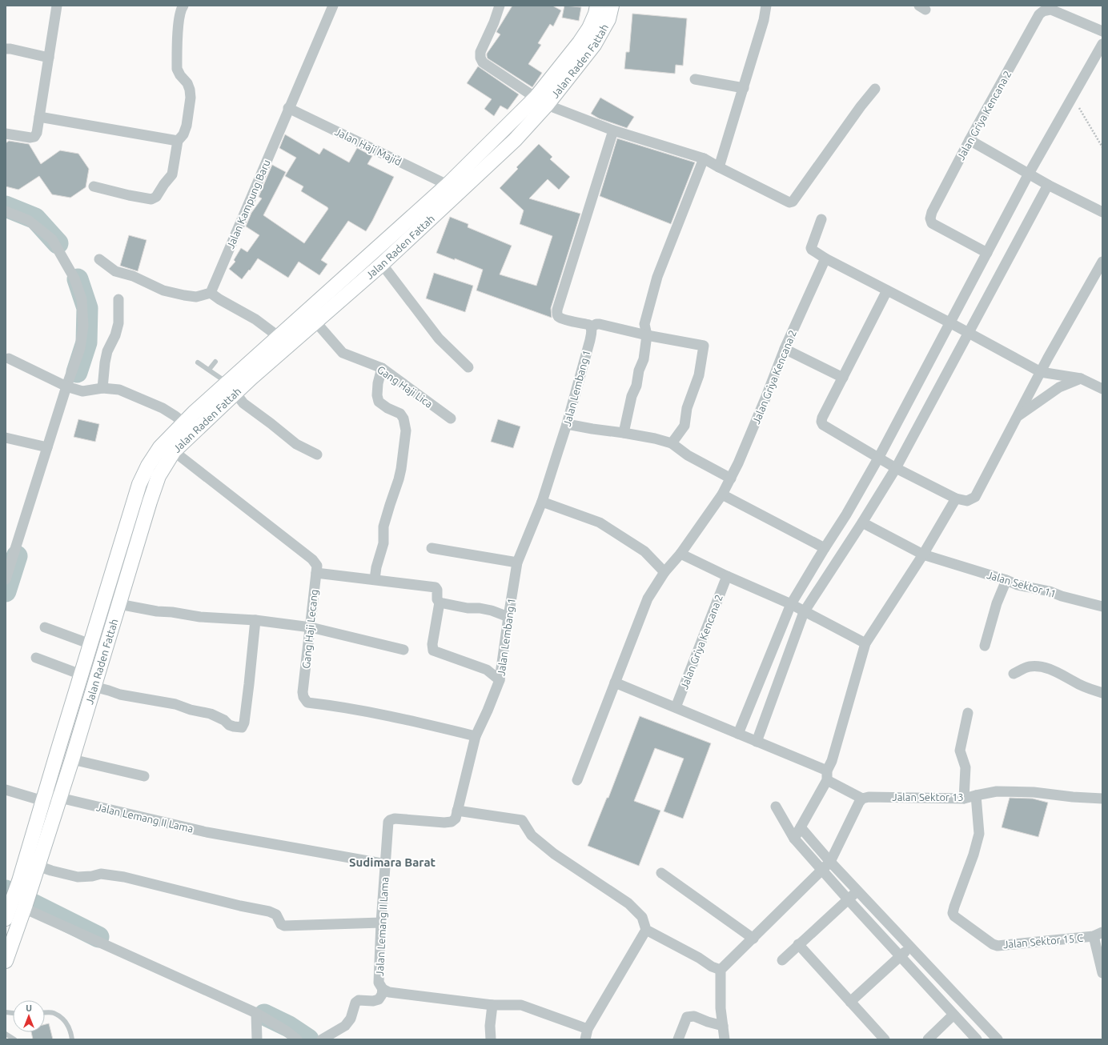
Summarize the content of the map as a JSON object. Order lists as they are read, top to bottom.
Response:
{
  "streets": {
    "main road": ["Jalan Raden Fattah"],
    "street": [
      "Jalan Griya Kencana 2",
      "Jalan Haji Majid",
      "Jalan Kampung Baru",
      "Gang Haji Lica",
      "Jalan Lembang 1",
      "Jalan Sektor 11",
      "Gang Haji Lecang",
      "Jalan Sektor 13",
      "Jalan Lemang II Lama",
      "Jalan Sektor 15 C"
    ]
  },
  "crossings": [
    ["Jalan Raden Fattah", "Jalan Haji Majid"],
    ["Jalan Raden Fattah", "Gang Haji Lica"],
    ["Jalan Raden Fattah", "Gang Haji Lecang"],
    ["Jalan Raden Fattah", "Jalan Lemang II Lama"],
    ["Jalan Haji Majid", "Jalan Kampung Baru"],
    ["Jalan Lembang 1", "Gang Haji Lecang"],
    ["Jalan Lembang 1", "Jalan Lemang II Lama"],
    ["Jalan Sektor 13", "Jalan Sektor 15 C"]
  ],
  "districts": ["Sudimara Barat"],
  "north": "top"
}
